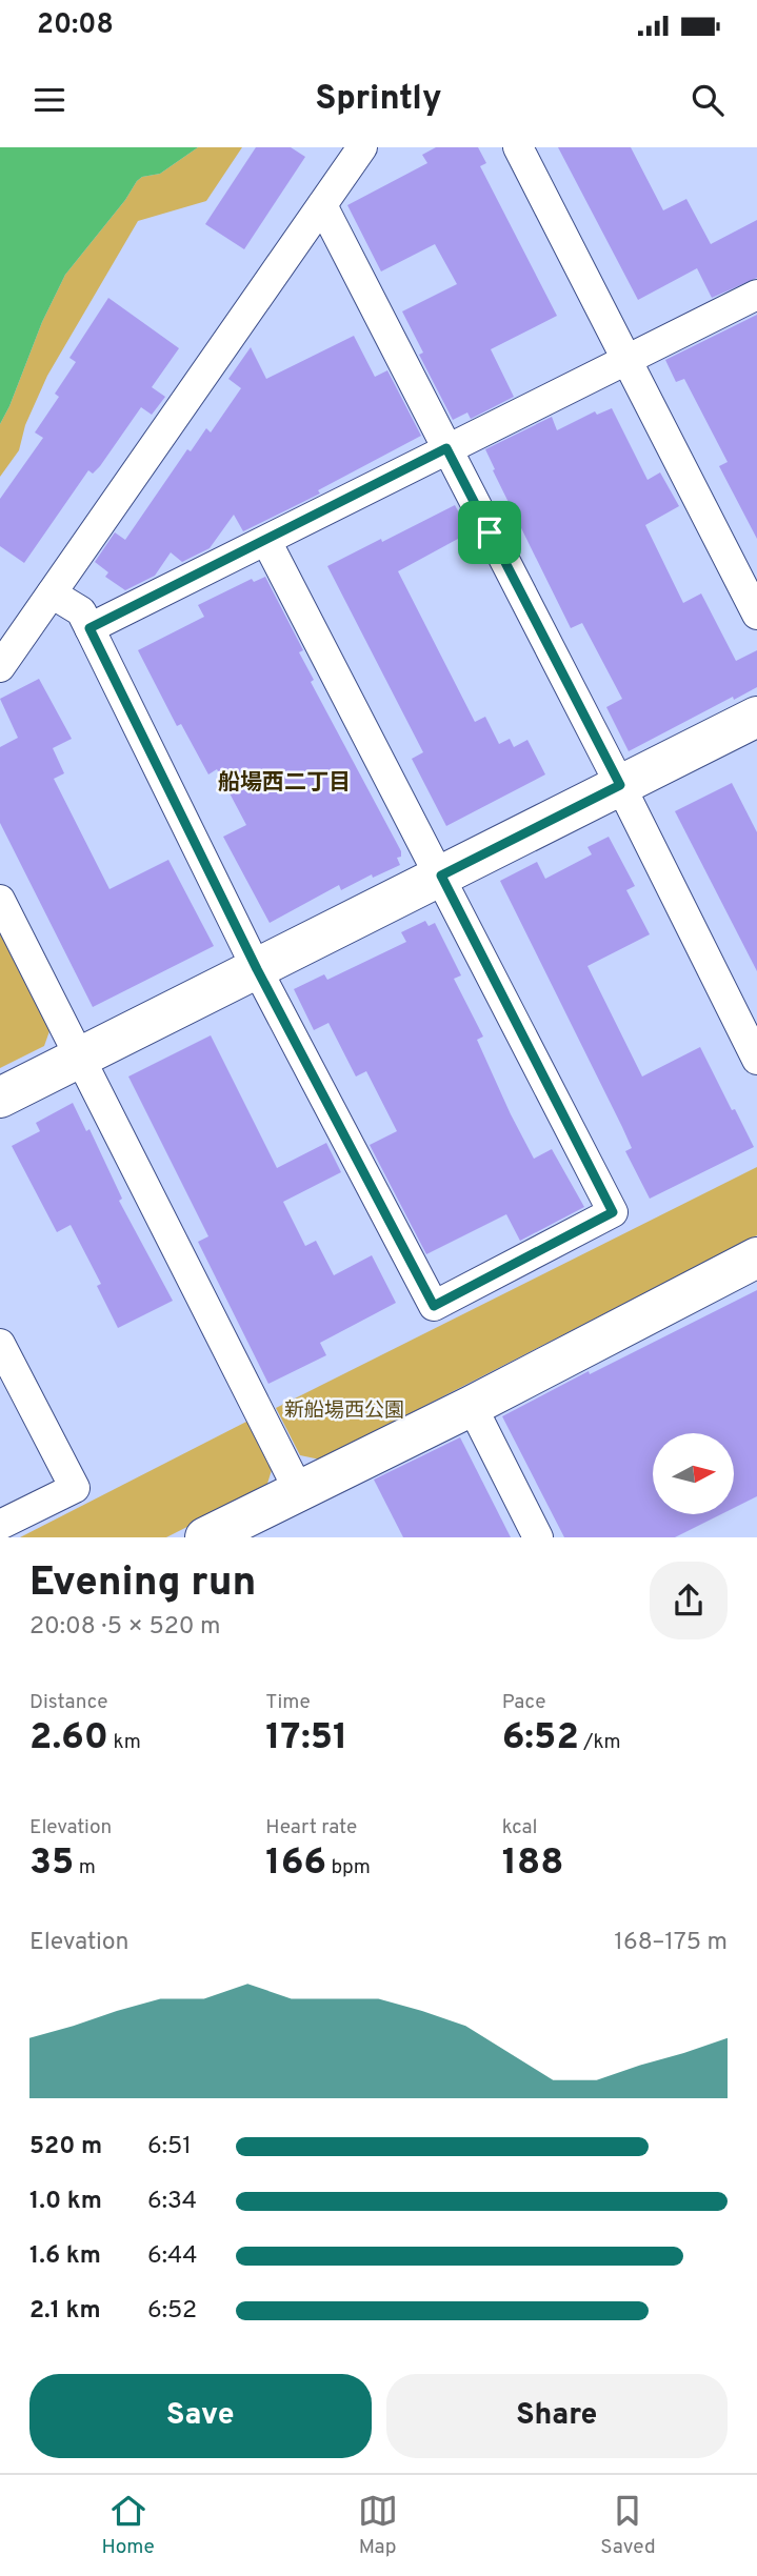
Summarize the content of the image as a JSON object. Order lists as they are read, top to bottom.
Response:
{
  "districts": ["船場西二丁目"],
  "parks": ["新船場西公園"],
  "north": "right",
  "page": {
    "status": "20:08",
    "header": "Sprintly",
    "heading": ["Evening run", "20:08 · 5 × 520 m"],
    "stats": [
      ["Distance", "2.60 km"],
      ["Time", "17:51"],
      ["Pace", "6:52 /km"],
      ["Elevation", "35 m"],
      ["Heart rate", "166 bpm"],
      ["kcal", "188"]
    ],
    "chart": ["Elevation", "168–175 m"],
    "list": [
      {
        "name": "520 m",
        "note": "6:51"
      },
      {
        "name": "1.0 km",
        "note": "6:34"
      },
      {
        "name": "1.6 km",
        "note": "6:44"
      },
      {
        "name": "2.1 km",
        "note": "6:52"
      }
    ],
    "buttons": ["Save", "Share"],
    "tabs": ["Home", "Map", "Saved"]
  }
}
